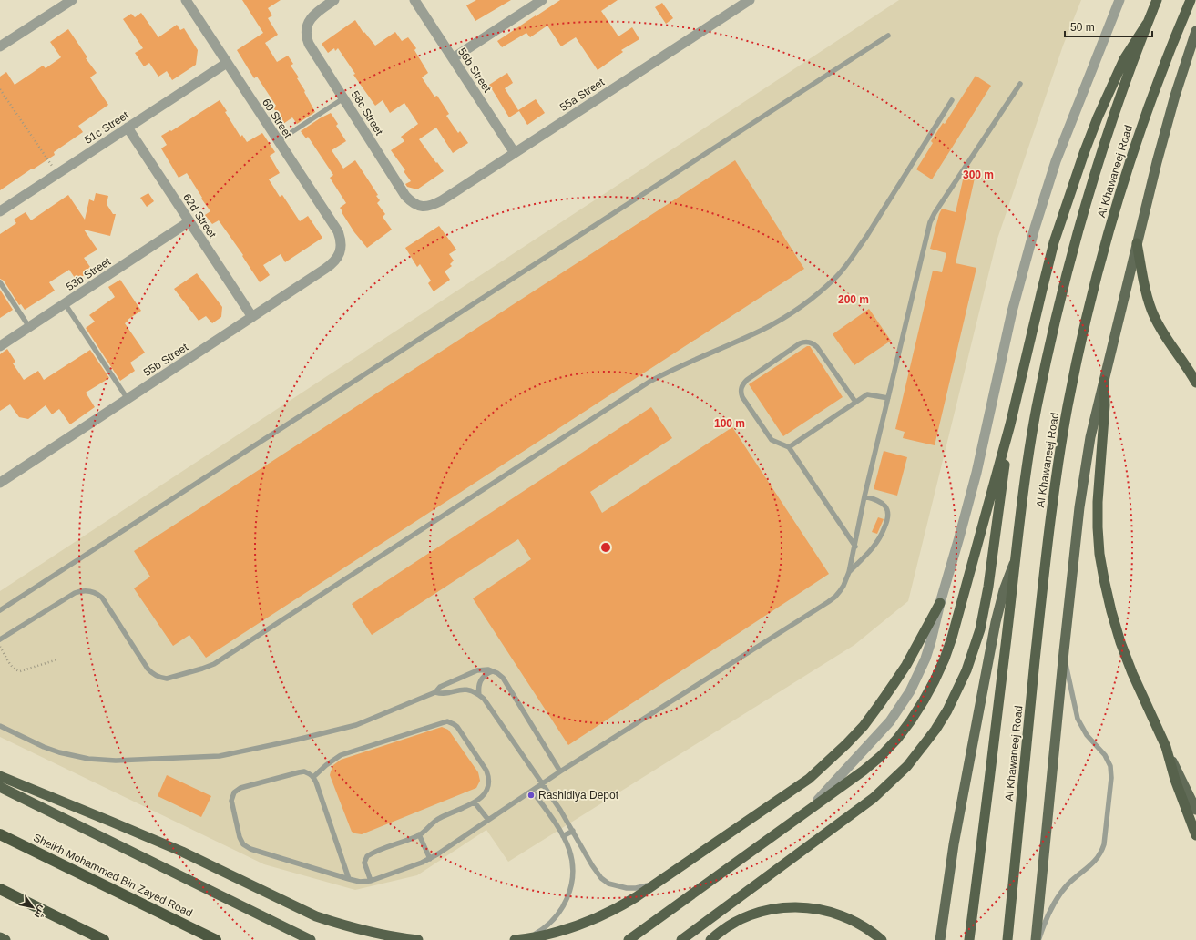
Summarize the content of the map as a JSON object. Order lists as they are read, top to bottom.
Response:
{
  "streets": {
    "highway": ["Al Khawaneej Road", "Sheikh Mohammed Bin Zayed Road"],
    "street": [
      "56b Street",
      "55a Street",
      "58c Street",
      "60 Street",
      "51c Street",
      "62d Street",
      "53b Street",
      "55b Street"
    ]
  },
  "crossings": [
    ["56b Street", "55a Street"],
    ["55a Street", "58c Street"],
    ["60 Street", "51c Street"],
    ["60 Street", "55b Street"],
    ["51c Street", "62d Street"],
    ["62d Street", "53b Street"],
    ["62d Street", "55b Street"]
  ],
  "places": ["Rashidiya Depot"],
  "scale_bar": "50 m",
  "north": "bottom right",
  "rings": ["300 m", "200 m", "100 m"]
}
